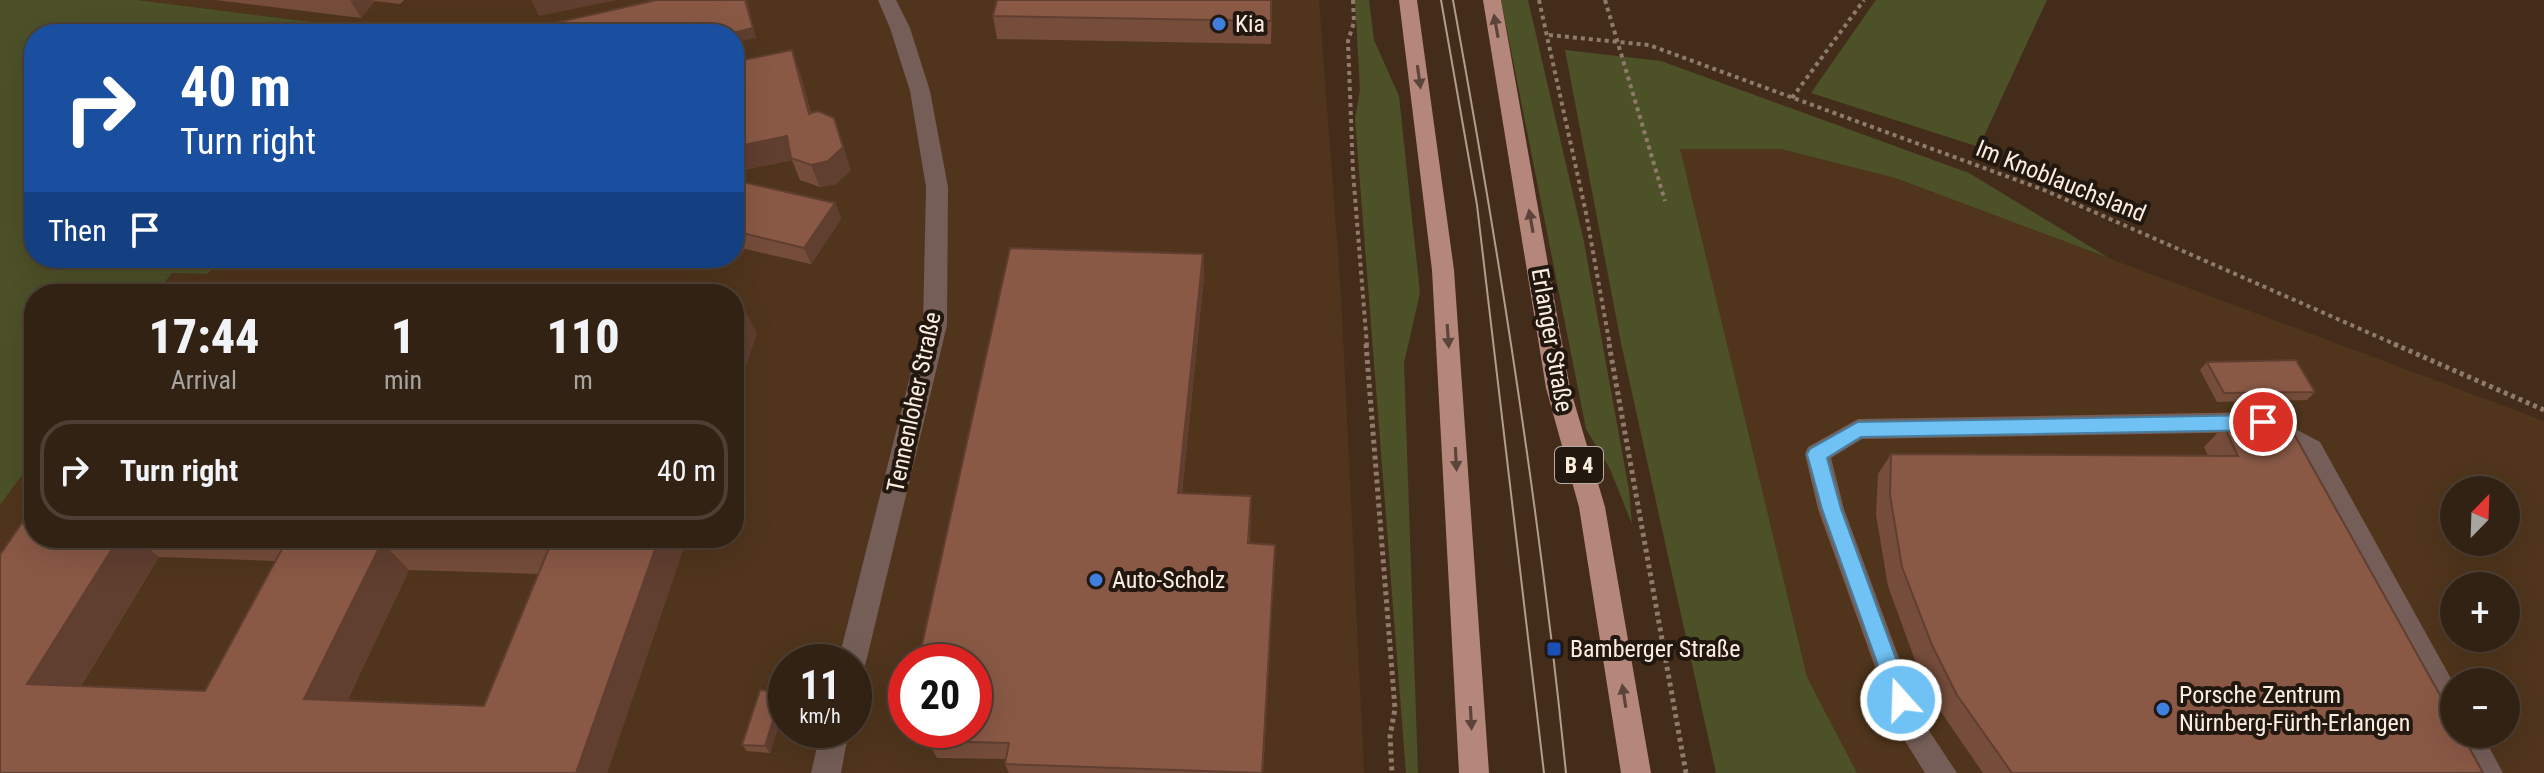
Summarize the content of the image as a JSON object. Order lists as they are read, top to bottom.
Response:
{
  "streets": {
    "main road": ["Erlanger Straße", "B 4"],
    "street": ["Tennenloher Straße"],
    "path": ["Im Knoblauchsland"]
  },
  "places": {
    "other": ["Kia", "Auto-Scholz", "Porsche Zentrum Nürnberg-Fürth-Erlangen"],
    "transit": ["Bamberger Straße"]
  },
  "north": "top right",
  "page": {
    "turn": ["40 m", "Turn right"],
    "then": "Then",
    "eta": [
      "17:44",
      "Arrival",
      "1",
      "min",
      "110",
      "m"
    ],
    "list": [
      {
        "name": "Turn right",
        "value": "40 m"
      }
    ],
    "map_buttons": ["+", "−"],
    "speed": "11 km/h",
    "limit": "20"
  }
}
